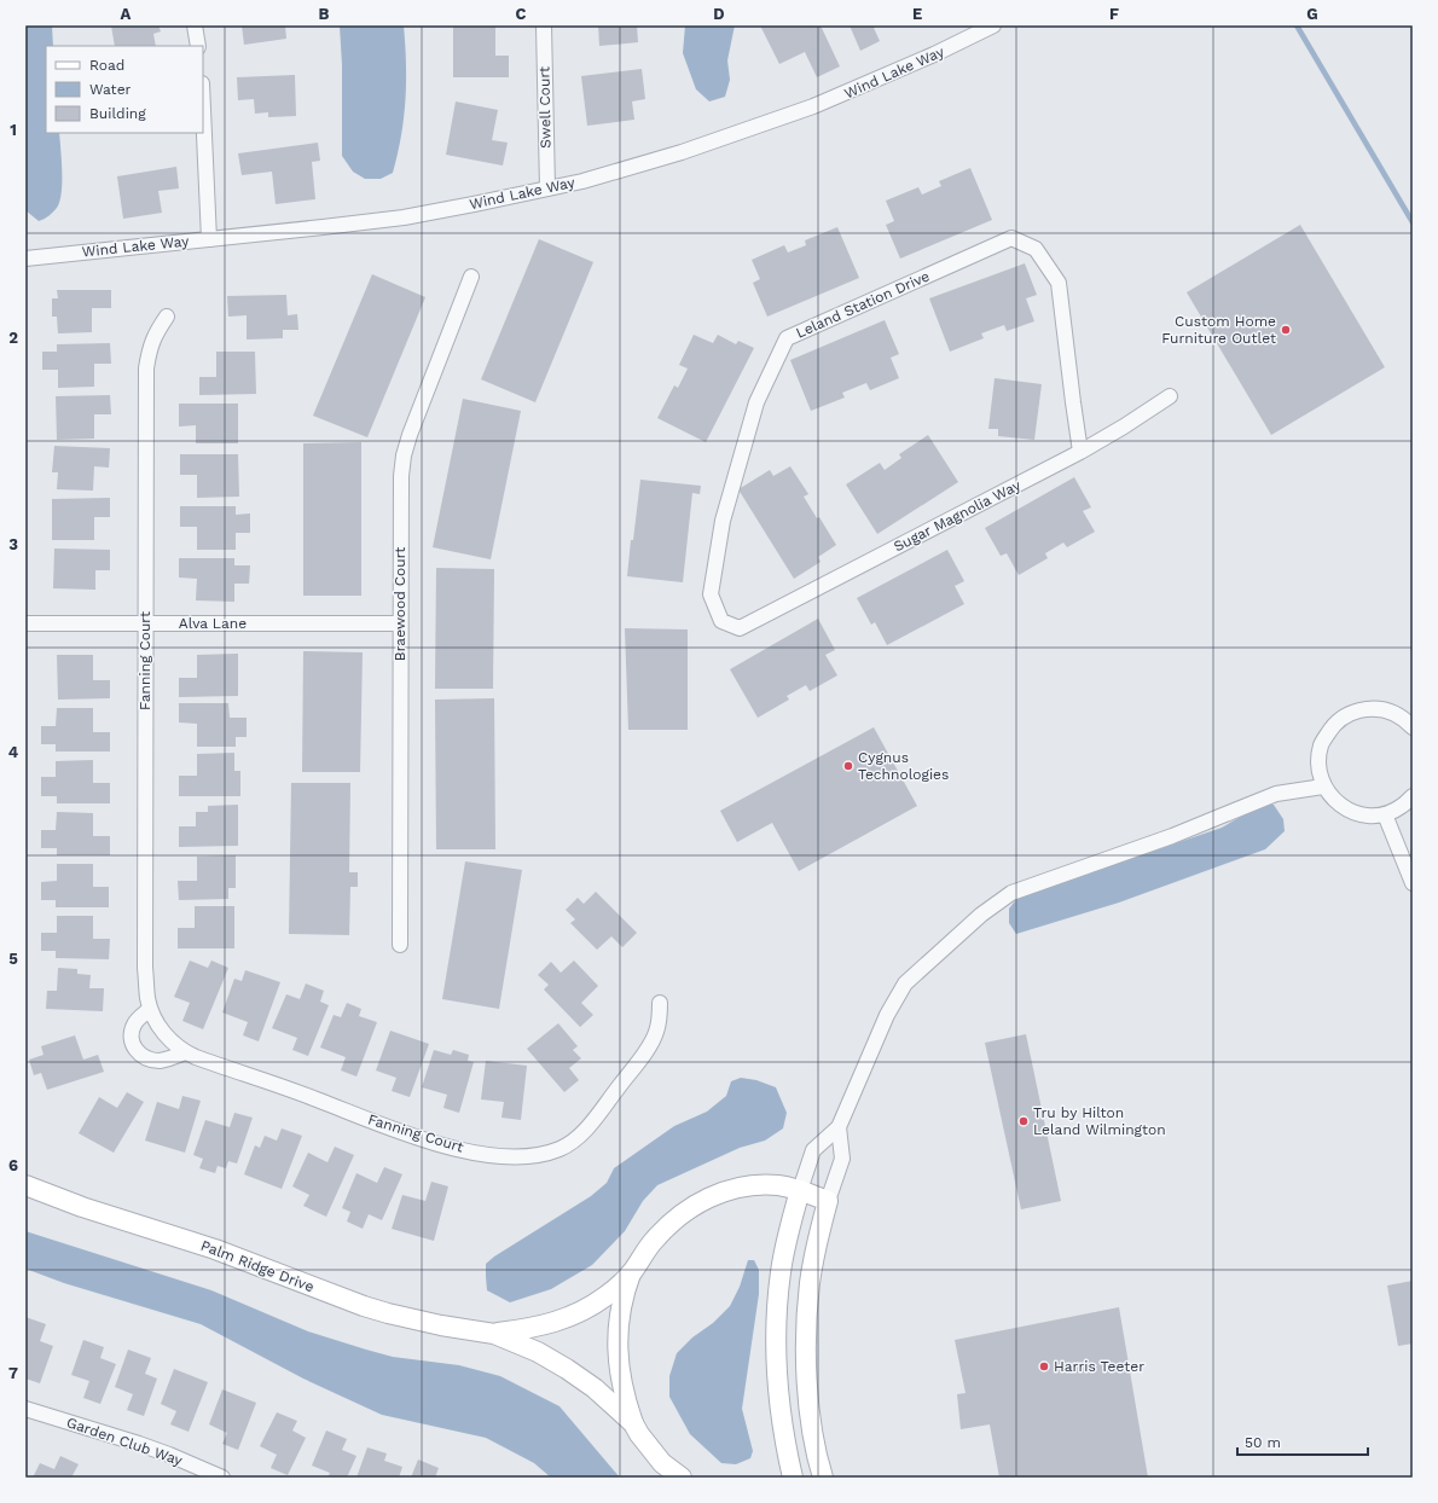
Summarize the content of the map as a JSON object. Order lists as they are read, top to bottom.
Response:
{
  "streets": {
    "street": [
      "Wind Lake Way",
      "Swell Court",
      "Leland Station Drive",
      "Sugar Magnolia Way",
      "Braewood Court",
      "Alva Lane",
      "Fanning Court",
      "Palm Ridge Drive",
      "Garden Club Way"
    ]
  },
  "crossings": [
    ["Wind Lake Way", "Swell Court"],
    ["Leland Station Drive", "Sugar Magnolia Way"],
    ["Braewood Court", "Alva Lane"],
    ["Alva Lane", "Fanning Court"]
  ],
  "places": [
    "Custom Home Furniture Outlet",
    "Cygnus Technologies",
    "Tru by Hilton Leland Wilmington",
    "Harris Teeter"
  ],
  "legend": ["Road", "Water", "Building"],
  "scale_bar": "50 m",
  "grid": {
    "columns": [
      "A",
      "B",
      "C",
      "D",
      "E",
      "F",
      "G"
    ],
    "rows": [
      "1",
      "2",
      "3",
      "4",
      "5",
      "6",
      "7"
    ]
  }
}
